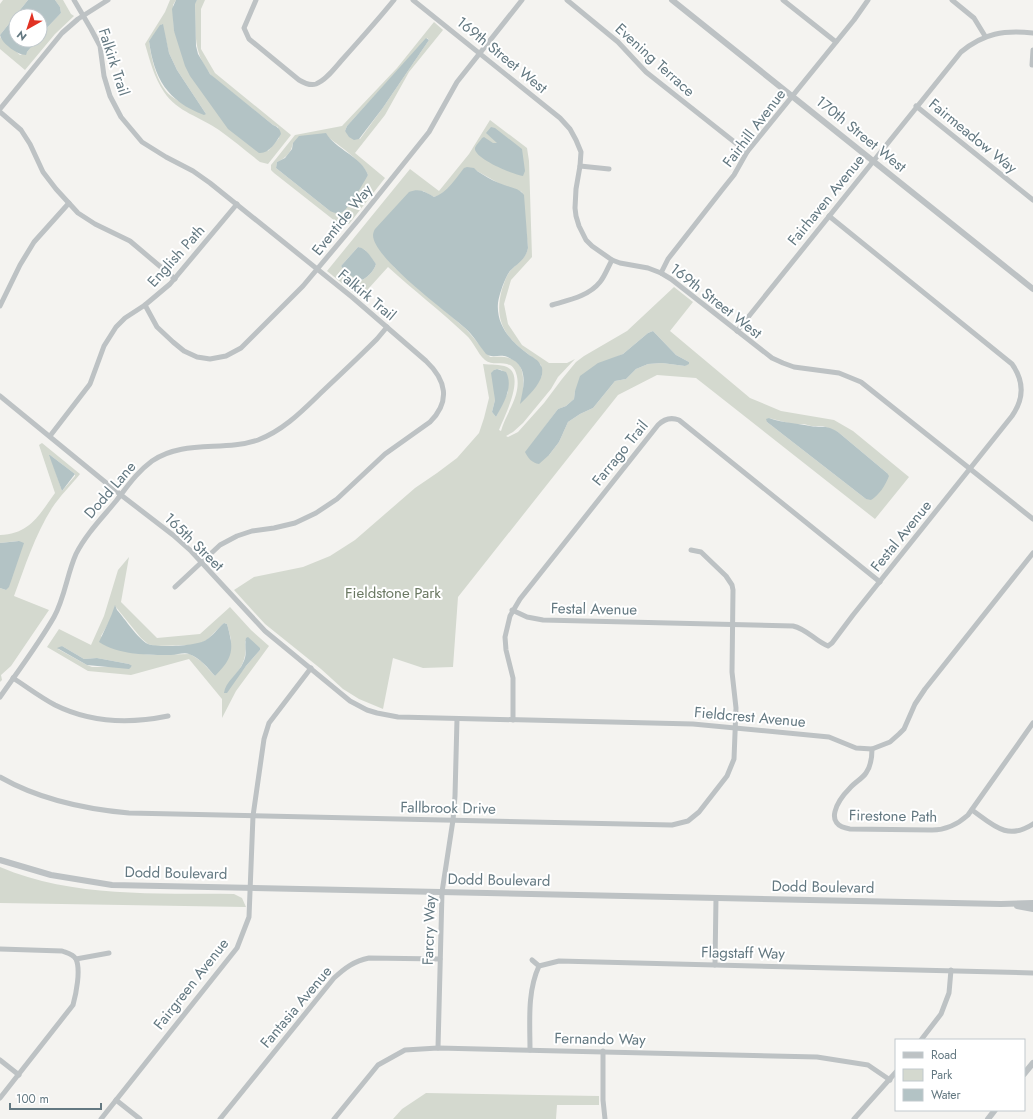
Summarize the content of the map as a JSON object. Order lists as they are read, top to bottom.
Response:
{
  "streets": {
    "street": [
      "169th Street West",
      "Evening Terrace",
      "Falkirk Trail",
      "Fairhill Avenue",
      "170th Street West",
      "Fairmeadow Way",
      "Fairhaven Avenue",
      "Eventide Way",
      "English Path",
      "Farrago Trail",
      "Dodd Lane",
      "Festal Avenue",
      "165th Street",
      "Fieldcrest Avenue",
      "Fallbrook Drive",
      "Firestone Path",
      "Dodd Boulevard",
      "Farcry Way",
      "Flagstaff Way",
      "Fairgreen Avenue",
      "Fantasia Avenue",
      "Fernando Way"
    ]
  },
  "crossings": [
    ["169th Street West", "Fairhill Avenue"],
    ["169th Street West", "Fairhaven Avenue"],
    ["169th Street West", "Eventide Way"],
    ["169th Street West", "Festal Avenue"],
    ["Evening Terrace", "Fairhill Avenue"],
    ["Falkirk Trail", "Eventide Way"],
    ["Falkirk Trail", "English Path"],
    ["Falkirk Trail", "Dodd Lane"],
    ["Falkirk Trail", "165th Street"],
    ["Fairhill Avenue", "170th Street West"],
    ["170th Street West", "Fairhaven Avenue"],
    ["Fairmeadow Way", "Fairhaven Avenue"],
    ["Fairhaven Avenue", "Festal Avenue"],
    ["Eventide Way", "English Path"],
    ["English Path", "165th Street"],
    ["Farrago Trail", "Festal Avenue"],
    ["Farrago Trail", "Fieldcrest Avenue"],
    ["Dodd Lane", "165th Street"],
    ["Festal Avenue", "Fallbrook Drive"],
    ["165th Street", "Fieldcrest Avenue"],
    ["165th Street", "Fairgreen Avenue"],
    ["Fieldcrest Avenue", "Fallbrook Drive"],
    ["Fieldcrest Avenue", "Firestone Path"],
    ["Fieldcrest Avenue", "Farcry Way"],
    ["Fallbrook Drive", "Farcry Way"],
    ["Fallbrook Drive", "Fairgreen Avenue"],
    ["Dodd Boulevard", "Farcry Way"],
    ["Dodd Boulevard", "Fairgreen Avenue"],
    ["Farcry Way", "Fantasia Avenue"],
    ["Farcry Way", "Fernando Way"]
  ],
  "parks": ["Fieldstone Park"],
  "legend": ["Road", "Park", "Water"],
  "scale_bar": "100 m",
  "north": "bottom left"
}
